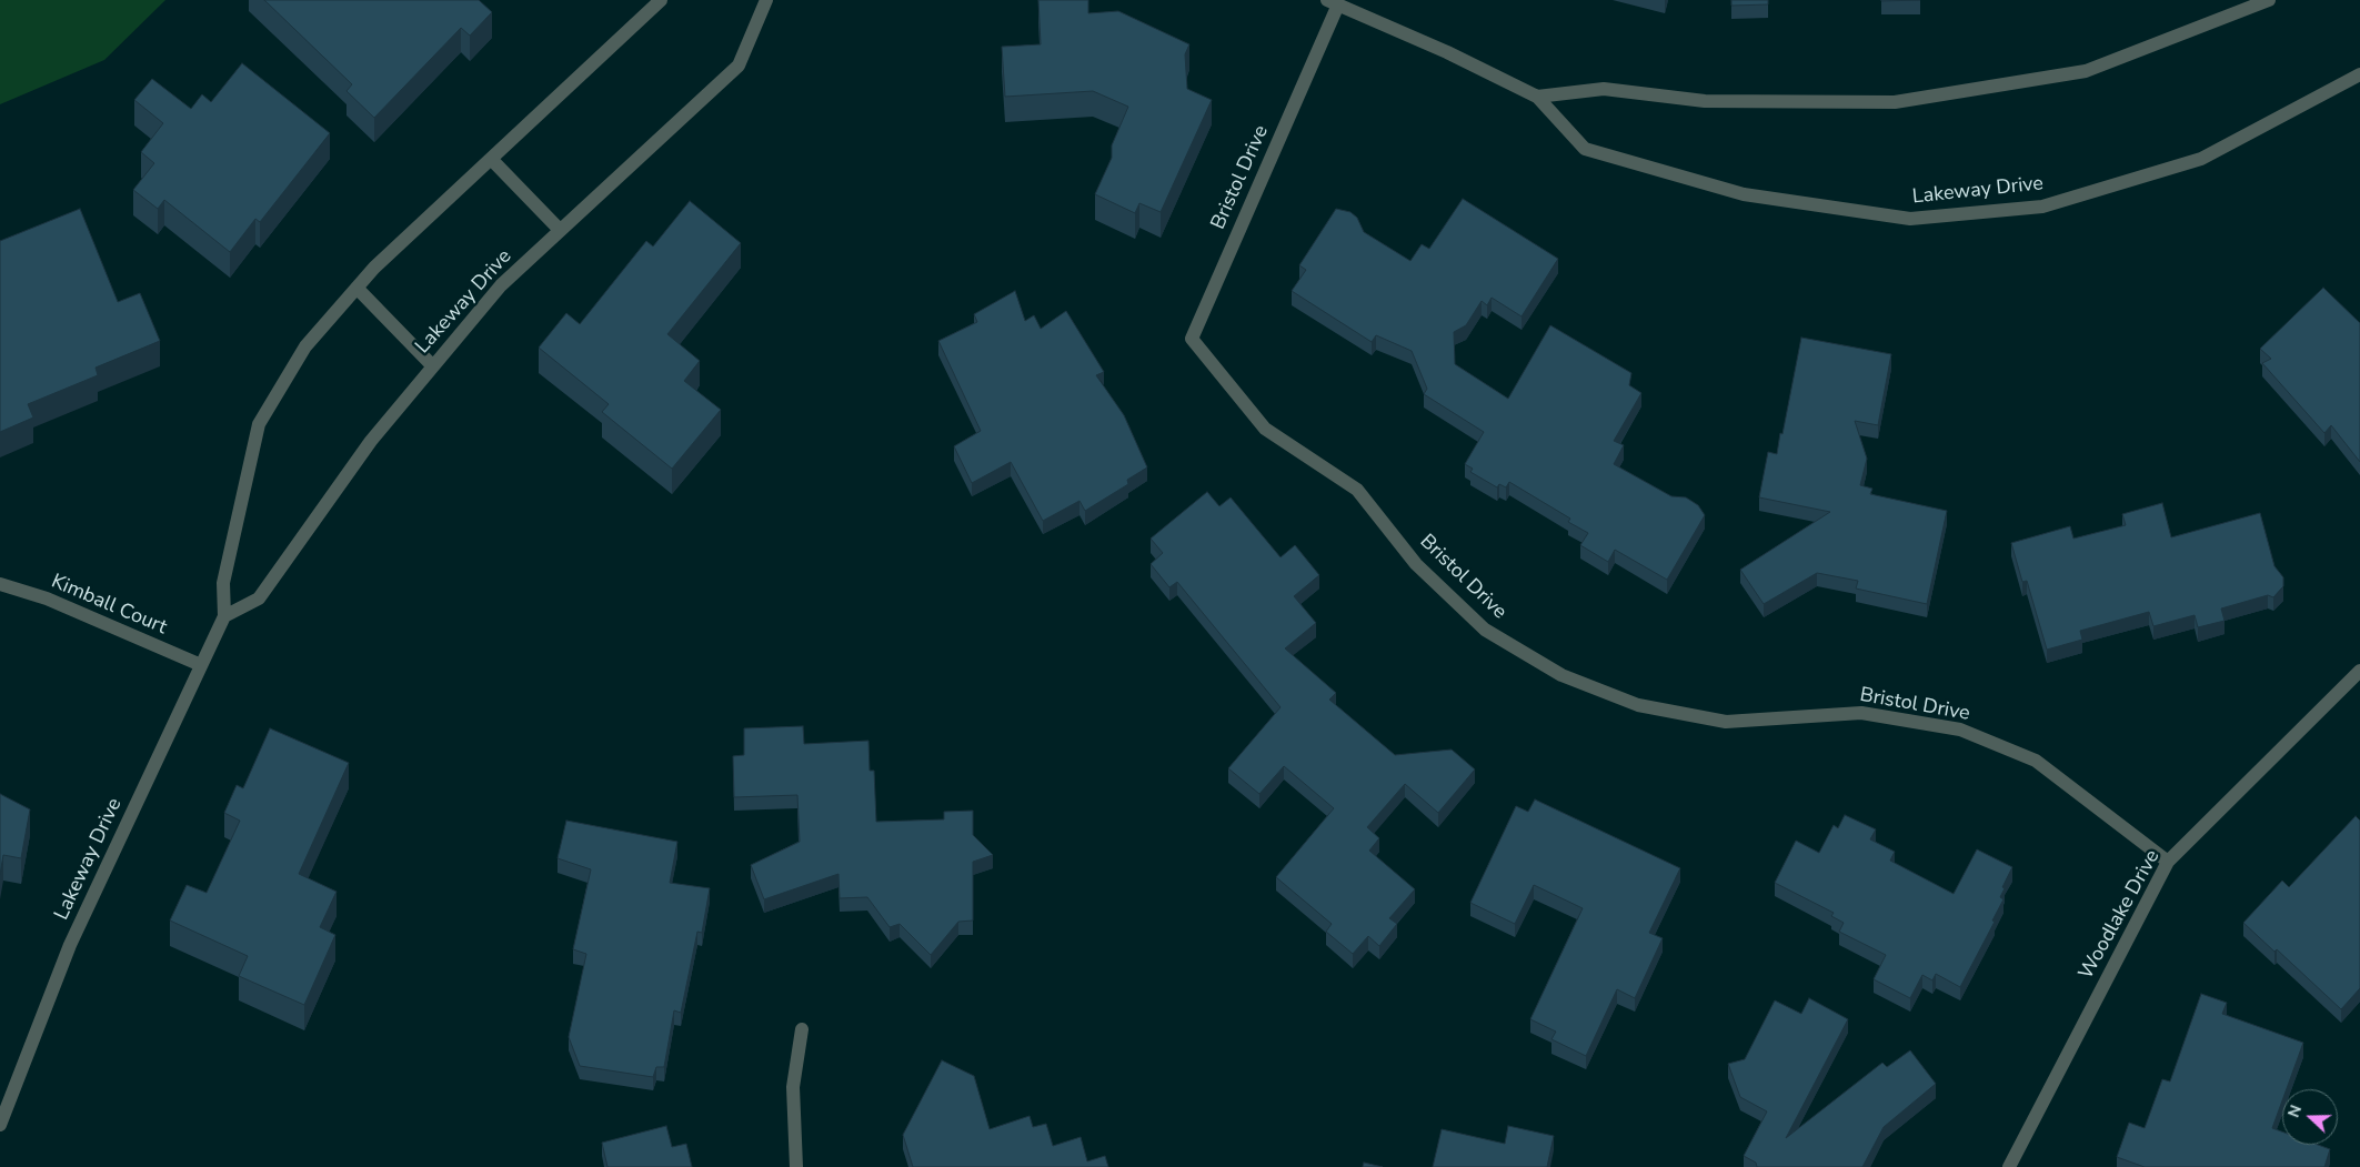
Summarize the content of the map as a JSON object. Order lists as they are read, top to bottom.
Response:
{
  "streets": {
    "street": [
      "Bristol Drive",
      "Lakeway Drive",
      "Kimball Court",
      "Woodlake Drive"
    ]
  },
  "crossings": [
    ["Bristol Drive", "Lakeway Drive"],
    ["Bristol Drive", "Woodlake Drive"],
    ["Lakeway Drive", "Kimball Court"]
  ],
  "north": "left"
}
